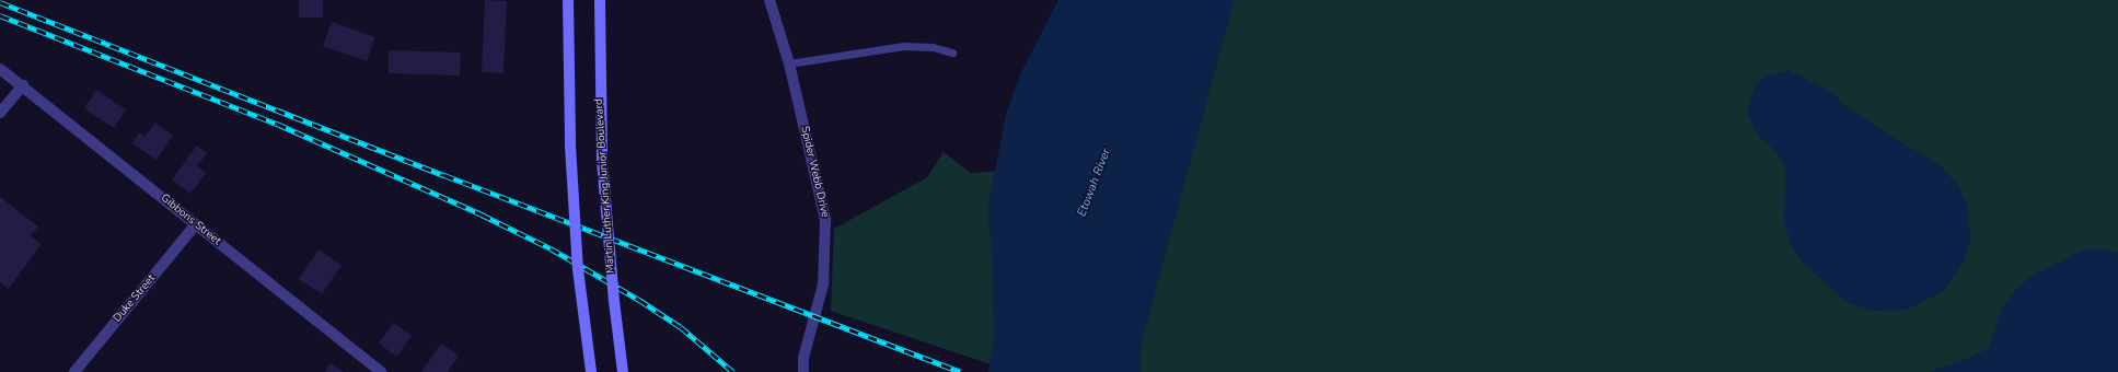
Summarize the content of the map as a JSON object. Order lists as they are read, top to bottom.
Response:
{
  "streets": {
    "main road": ["Martin Luther King Junior Boulevard"],
    "street": ["Spider Webb Drive", "Gibbons Street", "Duke Street"]
  },
  "crossings": [
    ["Gibbons Street", "Duke Street"]
  ],
  "water": ["Etowah River"]
}
